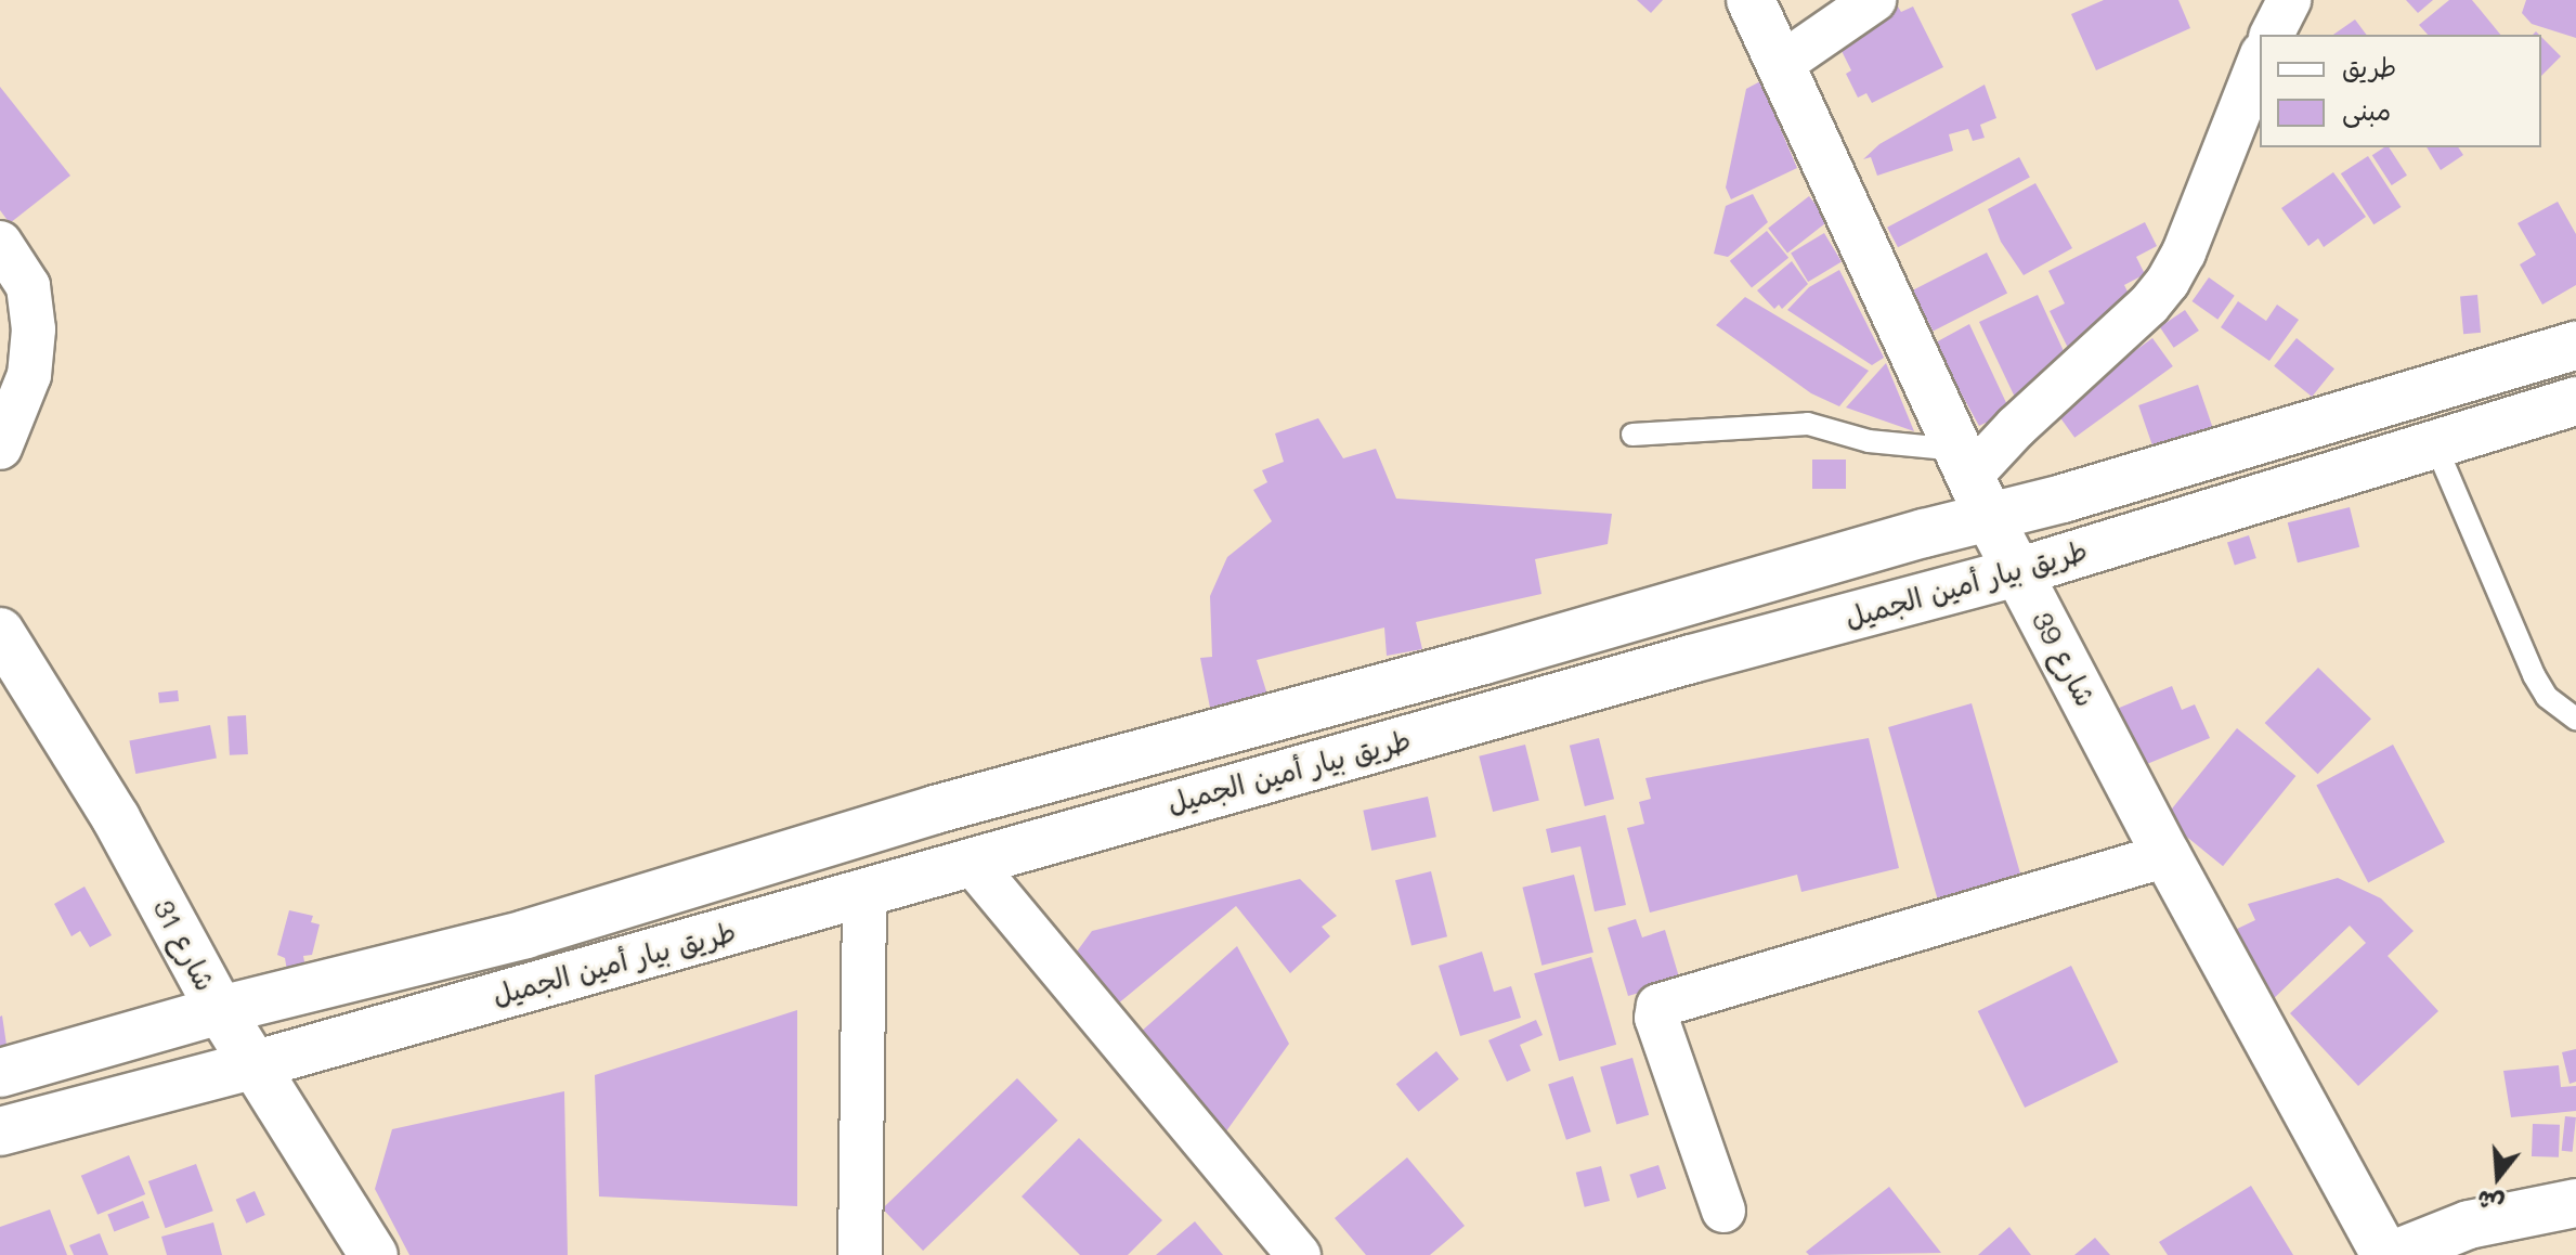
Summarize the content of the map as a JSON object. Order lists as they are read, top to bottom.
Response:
{
  "streets": {
    "main road": ["طريق بيار أمين الجميل", "شارع 39", "شارع 31"]
  },
  "crossings": [
    ["طريق بيار أمين الجميل", "شارع 39"],
    ["طريق بيار أمين الجميل", "شارع 31"]
  ],
  "legend": ["طريق", "مبنى"],
  "north": "bottom"
}
